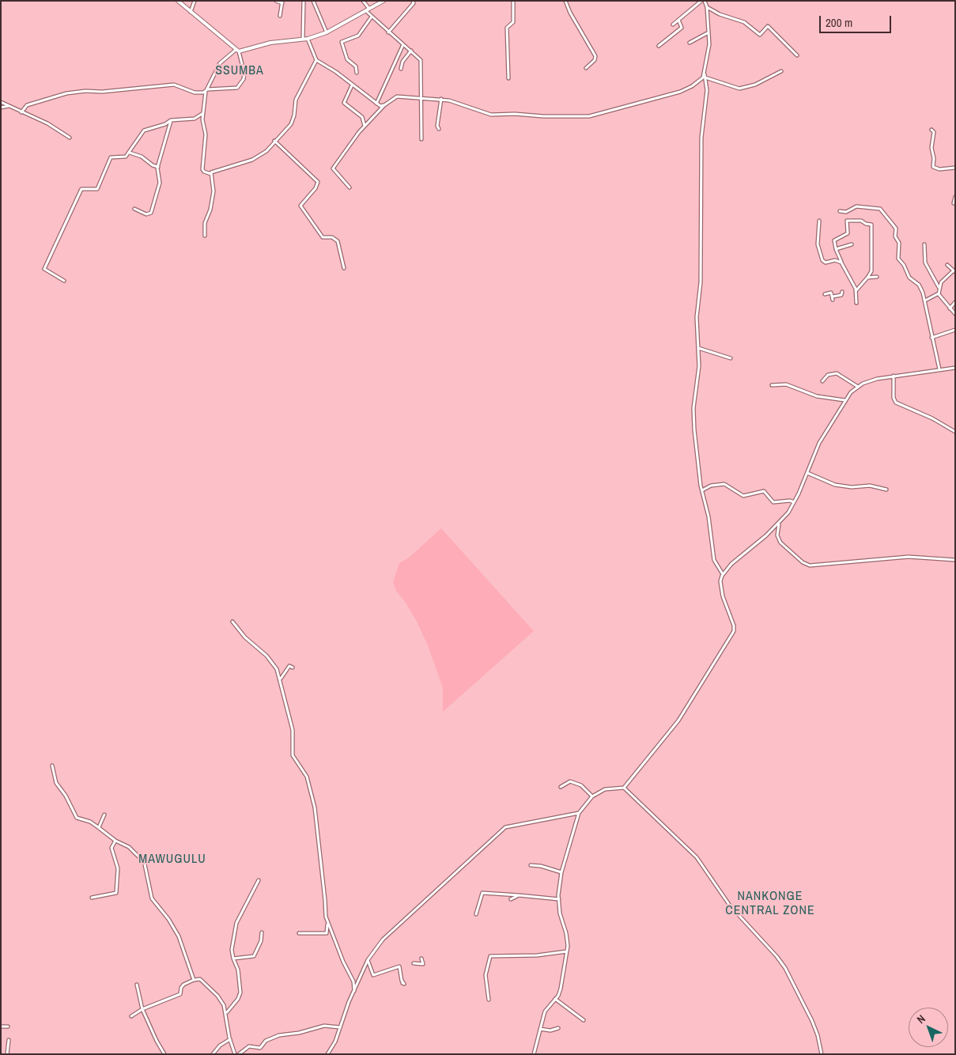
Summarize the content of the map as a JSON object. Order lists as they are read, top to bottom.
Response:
{
  "districts": ["SSUMBA", "MAWUGULU", "NANKONGE CENTRAL ZONE"],
  "scale_bar": "200 m",
  "north": "top left"
}
